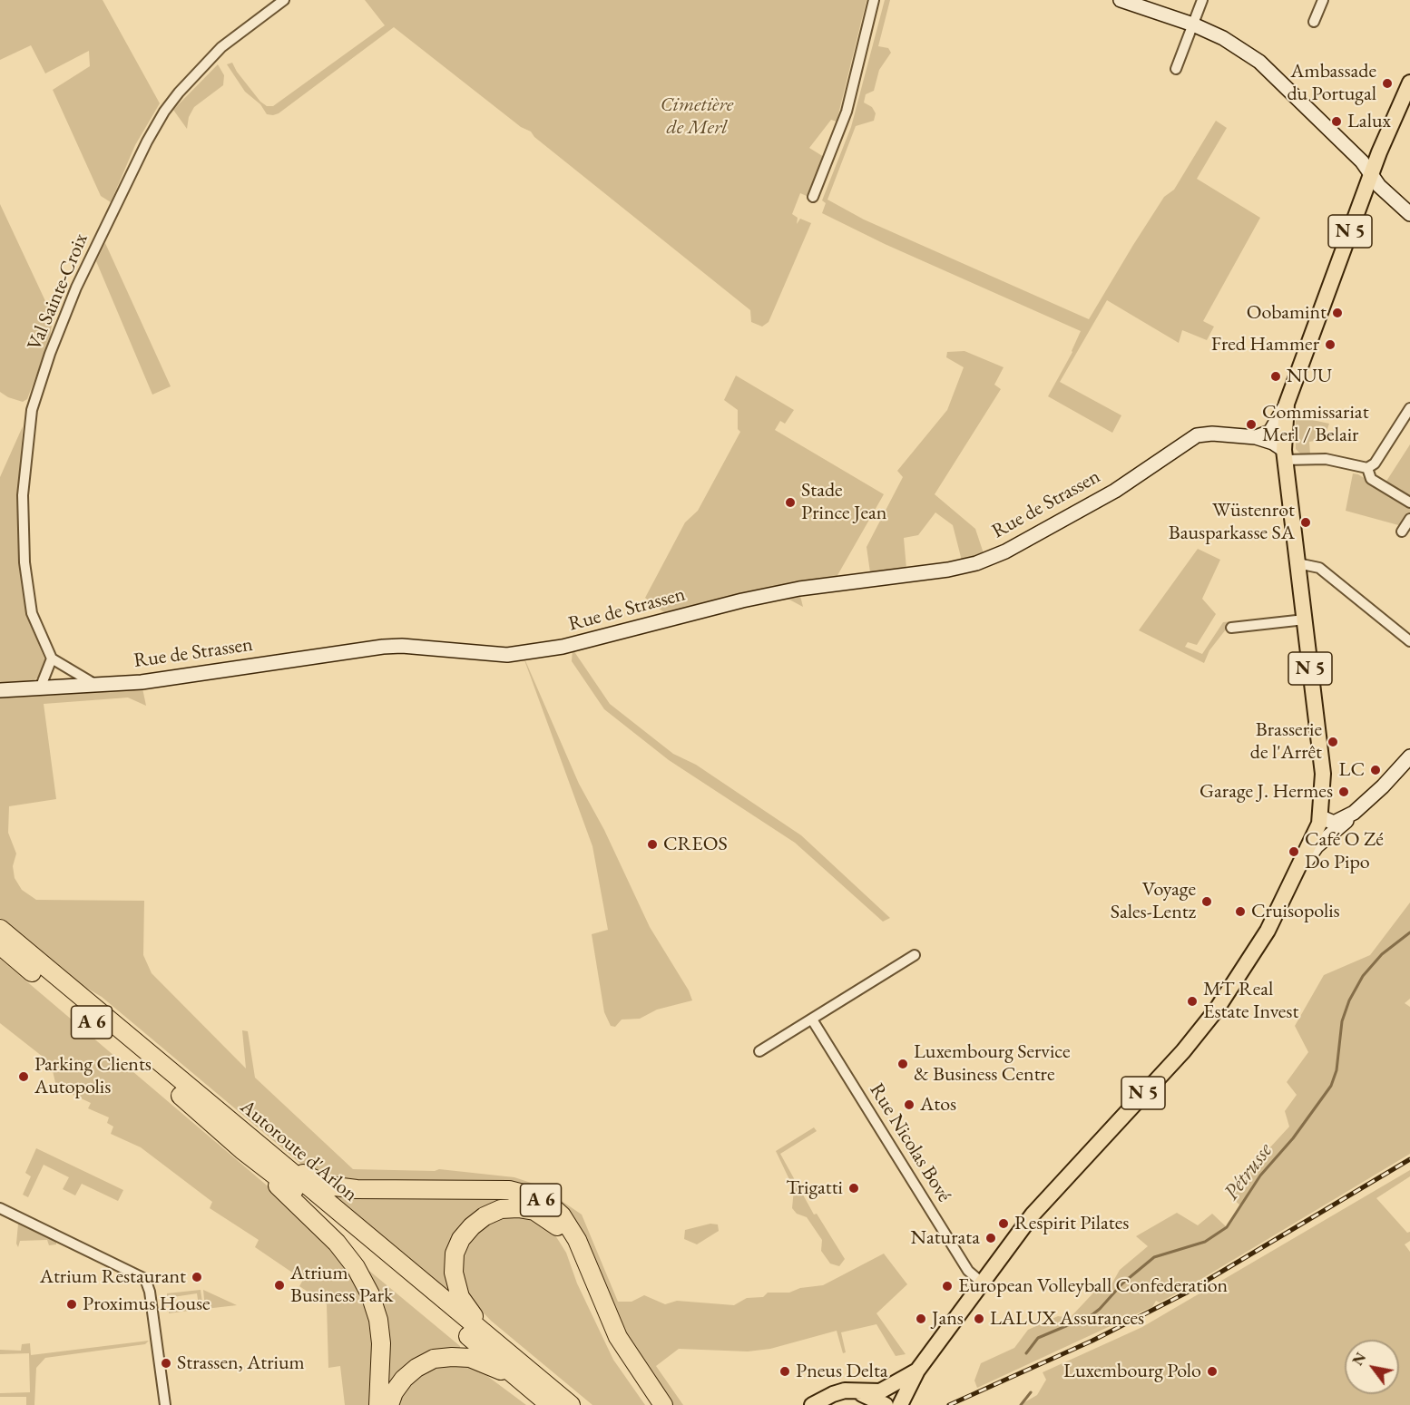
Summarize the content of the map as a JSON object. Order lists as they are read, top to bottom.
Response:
{
  "streets": {
    "highway": ["A 6", "Autoroute d'Arlon"],
    "main road": ["N 5", "Rue de Strassen"],
    "street": ["Val Sainte-Croix", "Rue Nicolas Bové"]
  },
  "crossings": [
    ["N 5", "Rue de Strassen"],
    ["N 5", "Rue Nicolas Bové"],
    ["A 6", "Autoroute d'Arlon"]
  ],
  "water": ["Pétrusse"],
  "parks": ["Cimetière de Merl"],
  "places": [
    "Ambassade du Portugal",
    "Lalux",
    "Oobamint",
    "Fred Hammer",
    "NUU",
    "Commissariat Merl / Belair",
    "Stade Prince Jean",
    "Wüstenrot Bausparkasse SA",
    "Brasserie de l'Arrêt",
    "LC",
    "Garage J. Hermes",
    "CREOS",
    "Café O Zé Do Pipo",
    "Voyage Sales-Lentz",
    "Cruisopolis",
    "MT Real Estate Invest",
    "Luxembourg Service & Business Centre",
    "Parking Clients Autopolis",
    "Atos",
    "Trigatti",
    "Respirit Pilates",
    "Naturata",
    "Atrium Restaurant",
    "Atrium Business Park",
    "European Volleyball Confederation",
    "Proximus House",
    "Jans",
    "LALUX Assurances",
    "Strassen, Atrium",
    "Pneus Delta",
    "Luxembourg Polo"
  ],
  "north": "top left"
}
